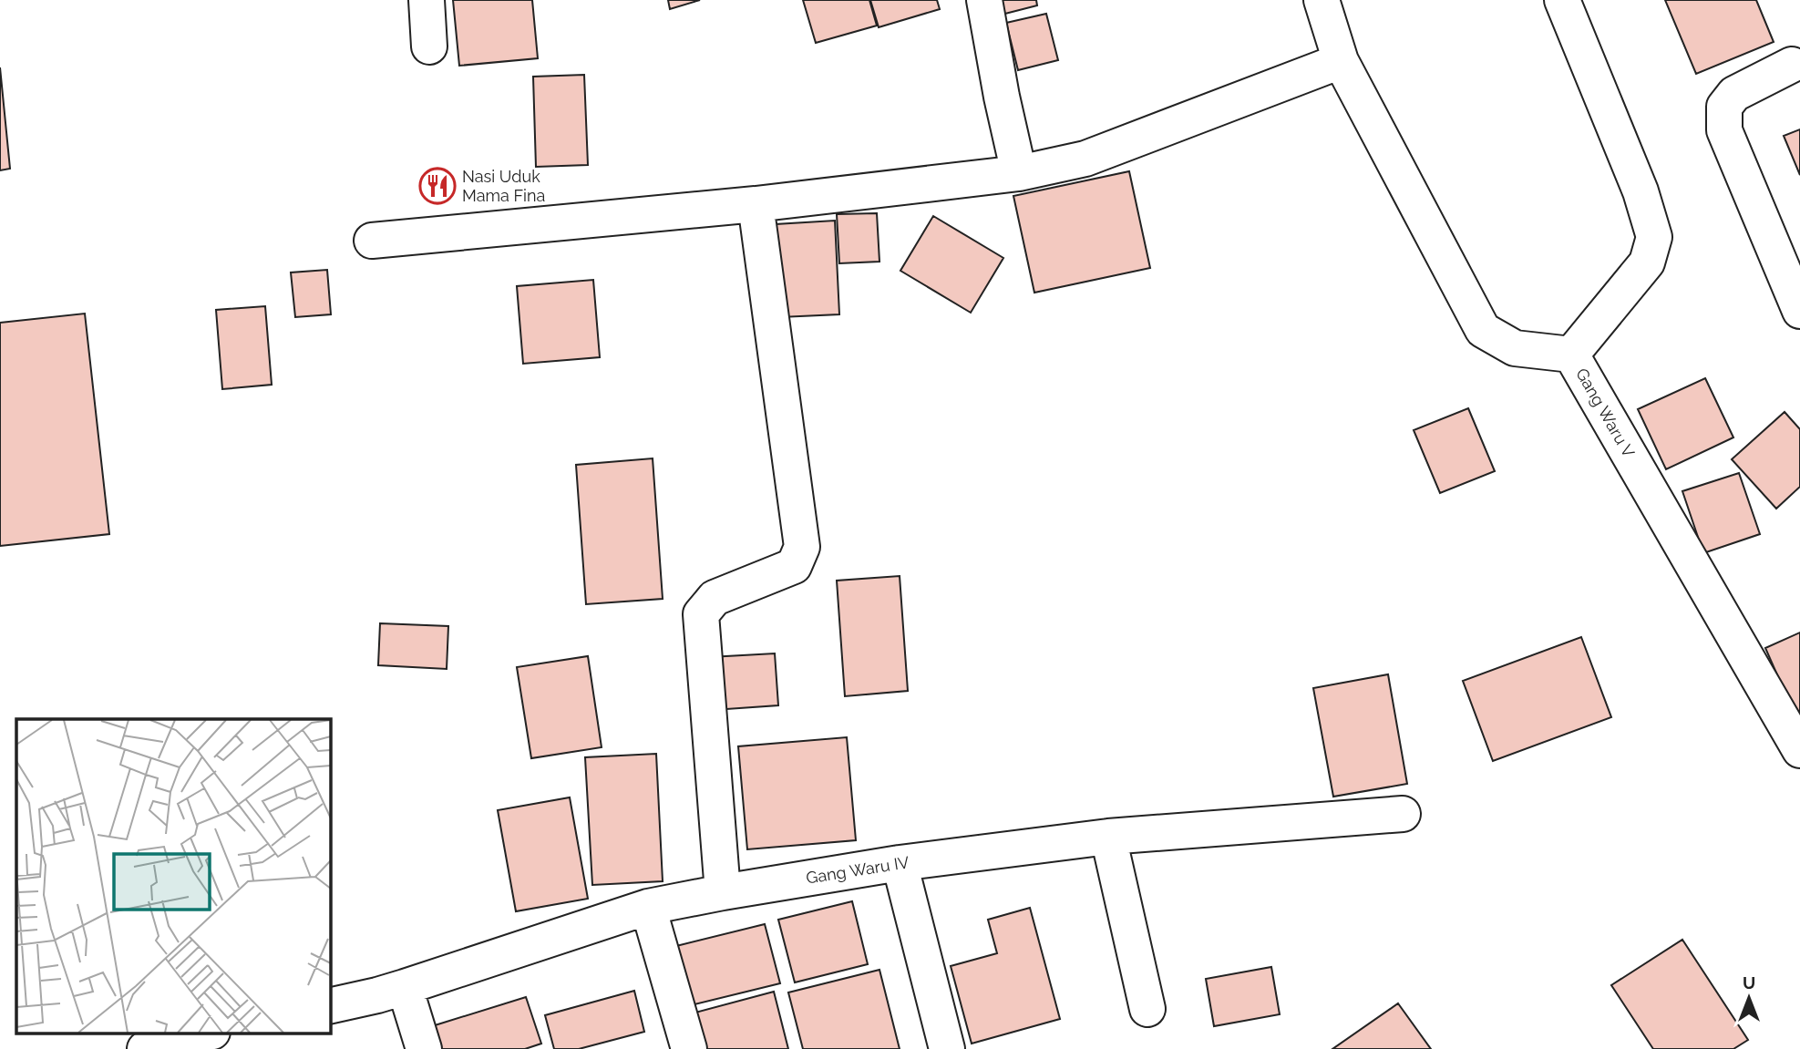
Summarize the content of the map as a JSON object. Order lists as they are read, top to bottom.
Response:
{
  "streets": {
    "street": ["Gang Waru V", "Gang Waru IV"]
  },
  "places": {
    "restaurant": ["Nasi Uduk Mama Fina"]
  },
  "north": "top"
}
